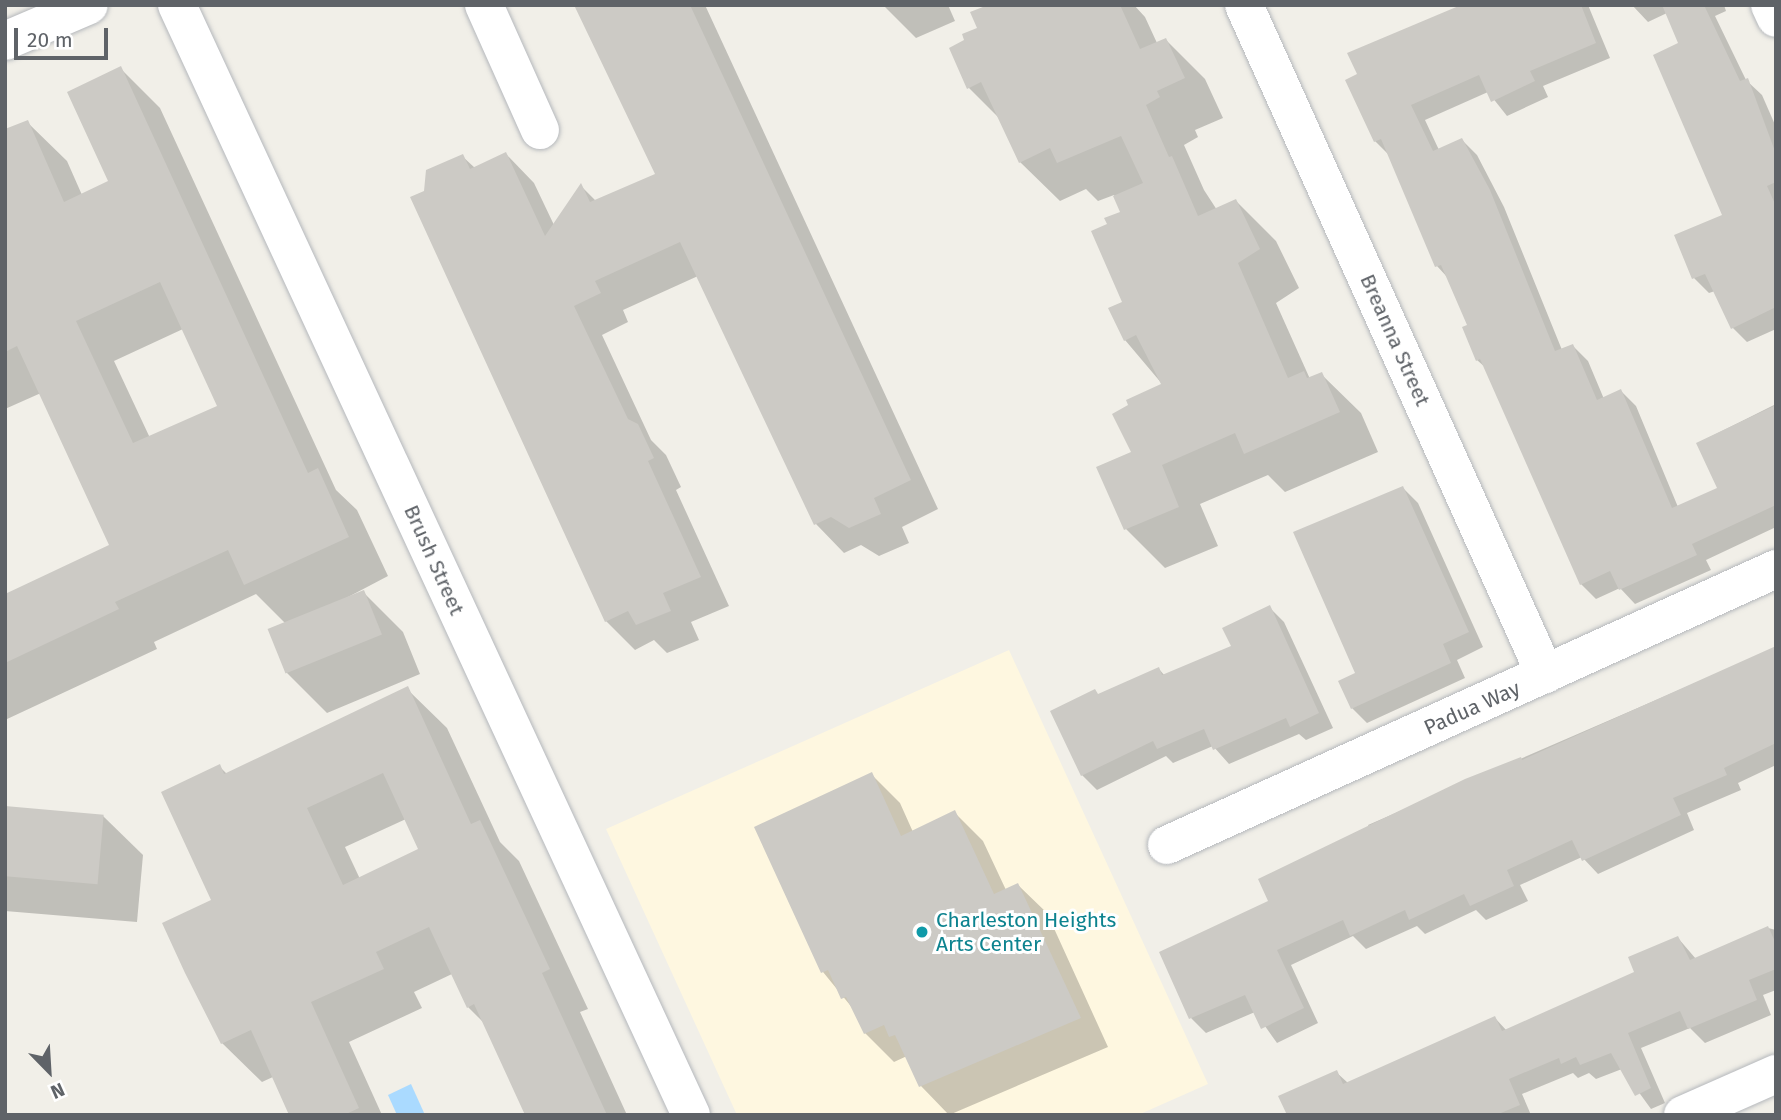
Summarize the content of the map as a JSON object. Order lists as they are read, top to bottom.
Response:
{
  "streets": {
    "street": ["Breanna Street", "Brush Street", "Padua Way"]
  },
  "crossings": [
    ["Breanna Street", "Padua Way"]
  ],
  "places": ["Charleston Heights Arts Center"],
  "scale_bar": "20 m",
  "north": "bottom right"
}
